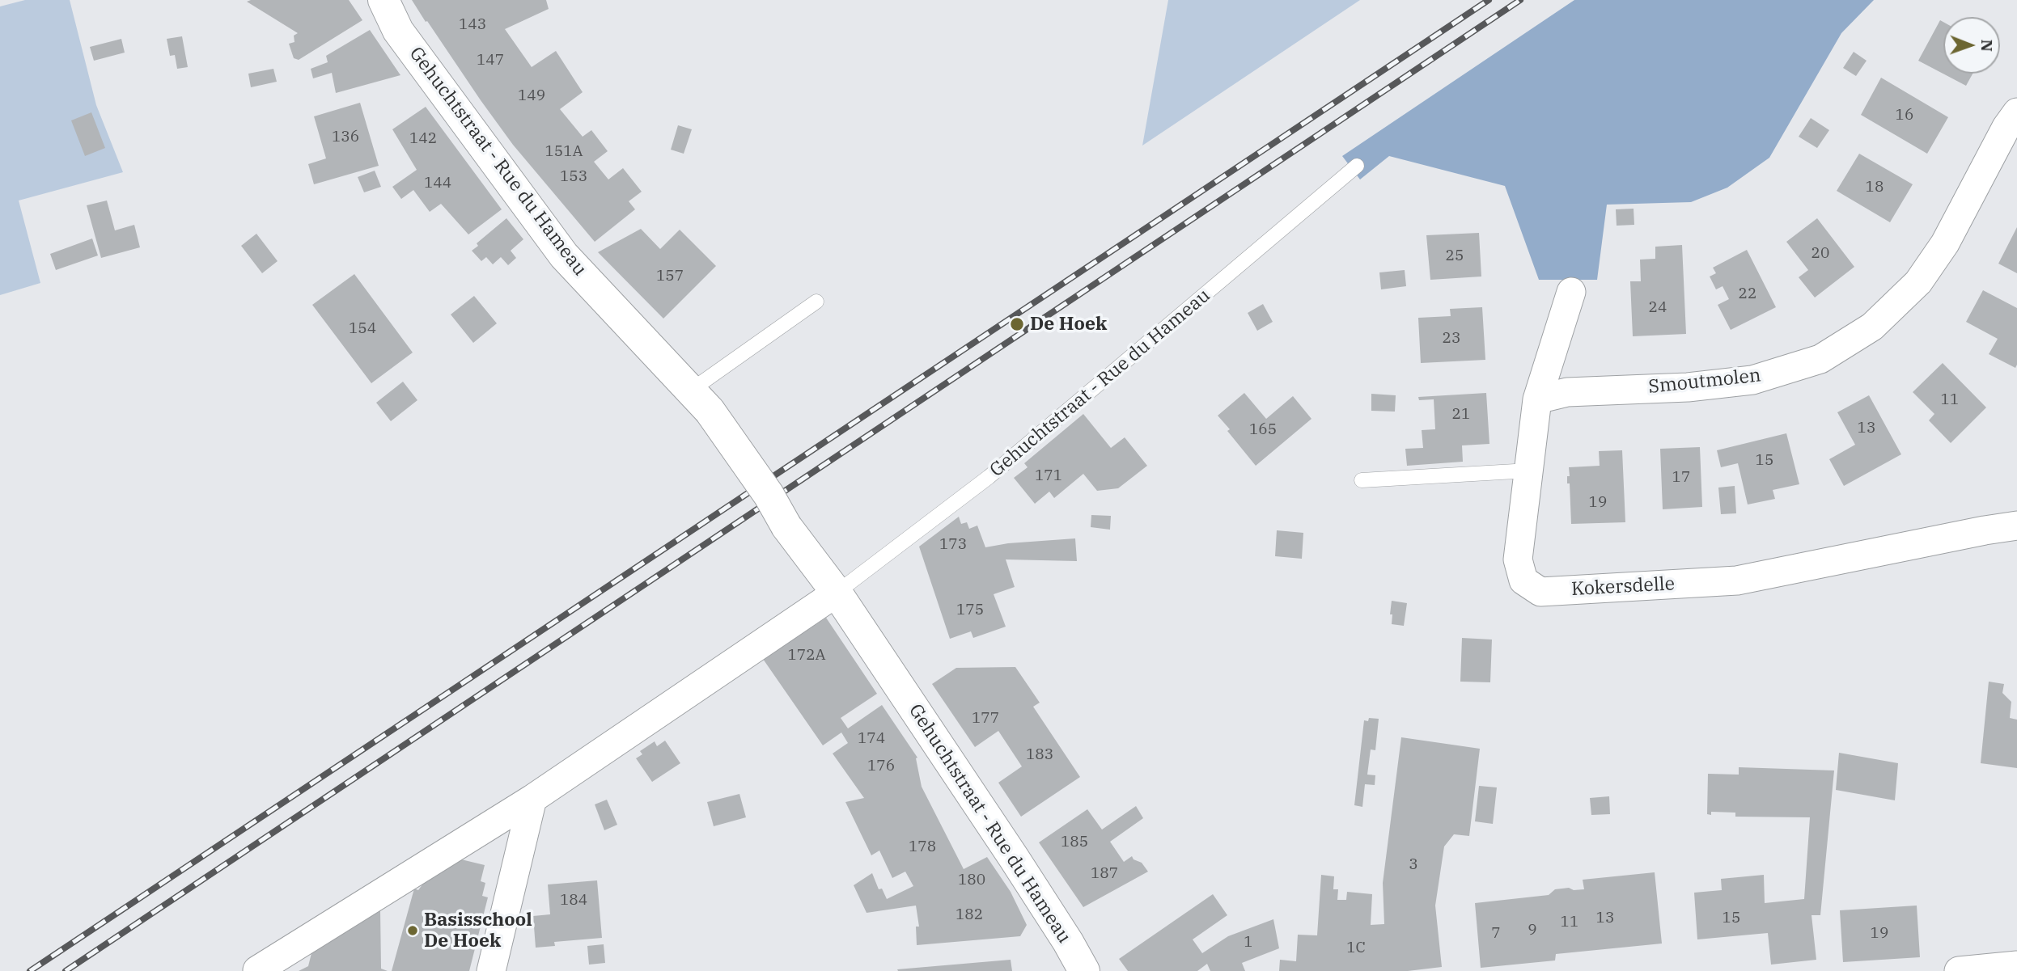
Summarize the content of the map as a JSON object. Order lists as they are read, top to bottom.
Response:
{
  "streets": {
    "street": ["Gehuchtstraat - Rue du Hameau", "Smoutmolen", "Kokersdelle"]
  },
  "crossings": [
    ["Smoutmolen", "Kokersdelle"]
  ],
  "places": ["De Hoek", "Basisschool De Hoek"],
  "house_numbers": [
    "143",
    "147",
    "149",
    "16",
    "136",
    "142",
    "151A",
    "153",
    "144",
    "18",
    "20",
    "25",
    "157",
    "22",
    "24",
    "154",
    "23",
    "11",
    "21",
    "13",
    "165",
    "15",
    "171",
    "17",
    "19",
    "173",
    "175",
    "172A",
    "177",
    "174",
    "183",
    "176",
    "185",
    "178",
    "3",
    "187",
    "180",
    "184",
    "182",
    "13",
    "15",
    "11",
    "9",
    "7",
    "19",
    "1",
    "1C"
  ],
  "north": "right"
}
